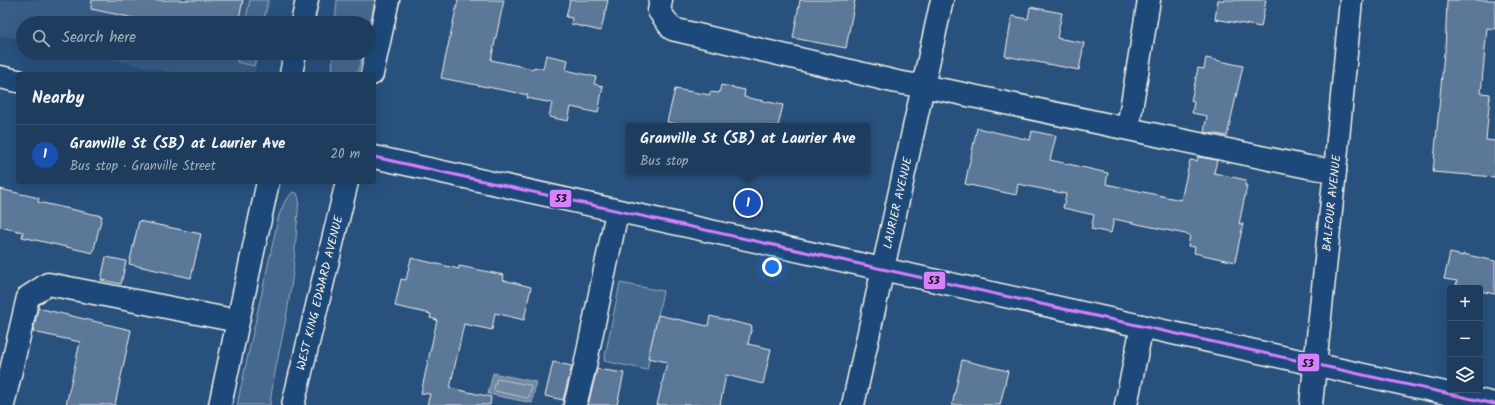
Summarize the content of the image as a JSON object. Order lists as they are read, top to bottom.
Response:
{
  "streets": {
    "main road": ["LAURIER AVENUE", "BALFOUR AVENUE", "WEST KING EDWARD AVENUE"]
  },
  "lines": ["transit line 53"],
  "page": {
    "search": "Search here",
    "heading": "Nearby",
    "popup": ["Granville St (SB) at Laurier Ave", "Bus stop"],
    "list": [
      {
        "mark": "1",
        "name": "Granville St (SB) at Laurier Ave",
        "note": "Bus stop · Granville Street",
        "value": "20 m"
      }
    ],
    "pins": "1",
    "map_buttons": ["+", "−"]
  }
}
